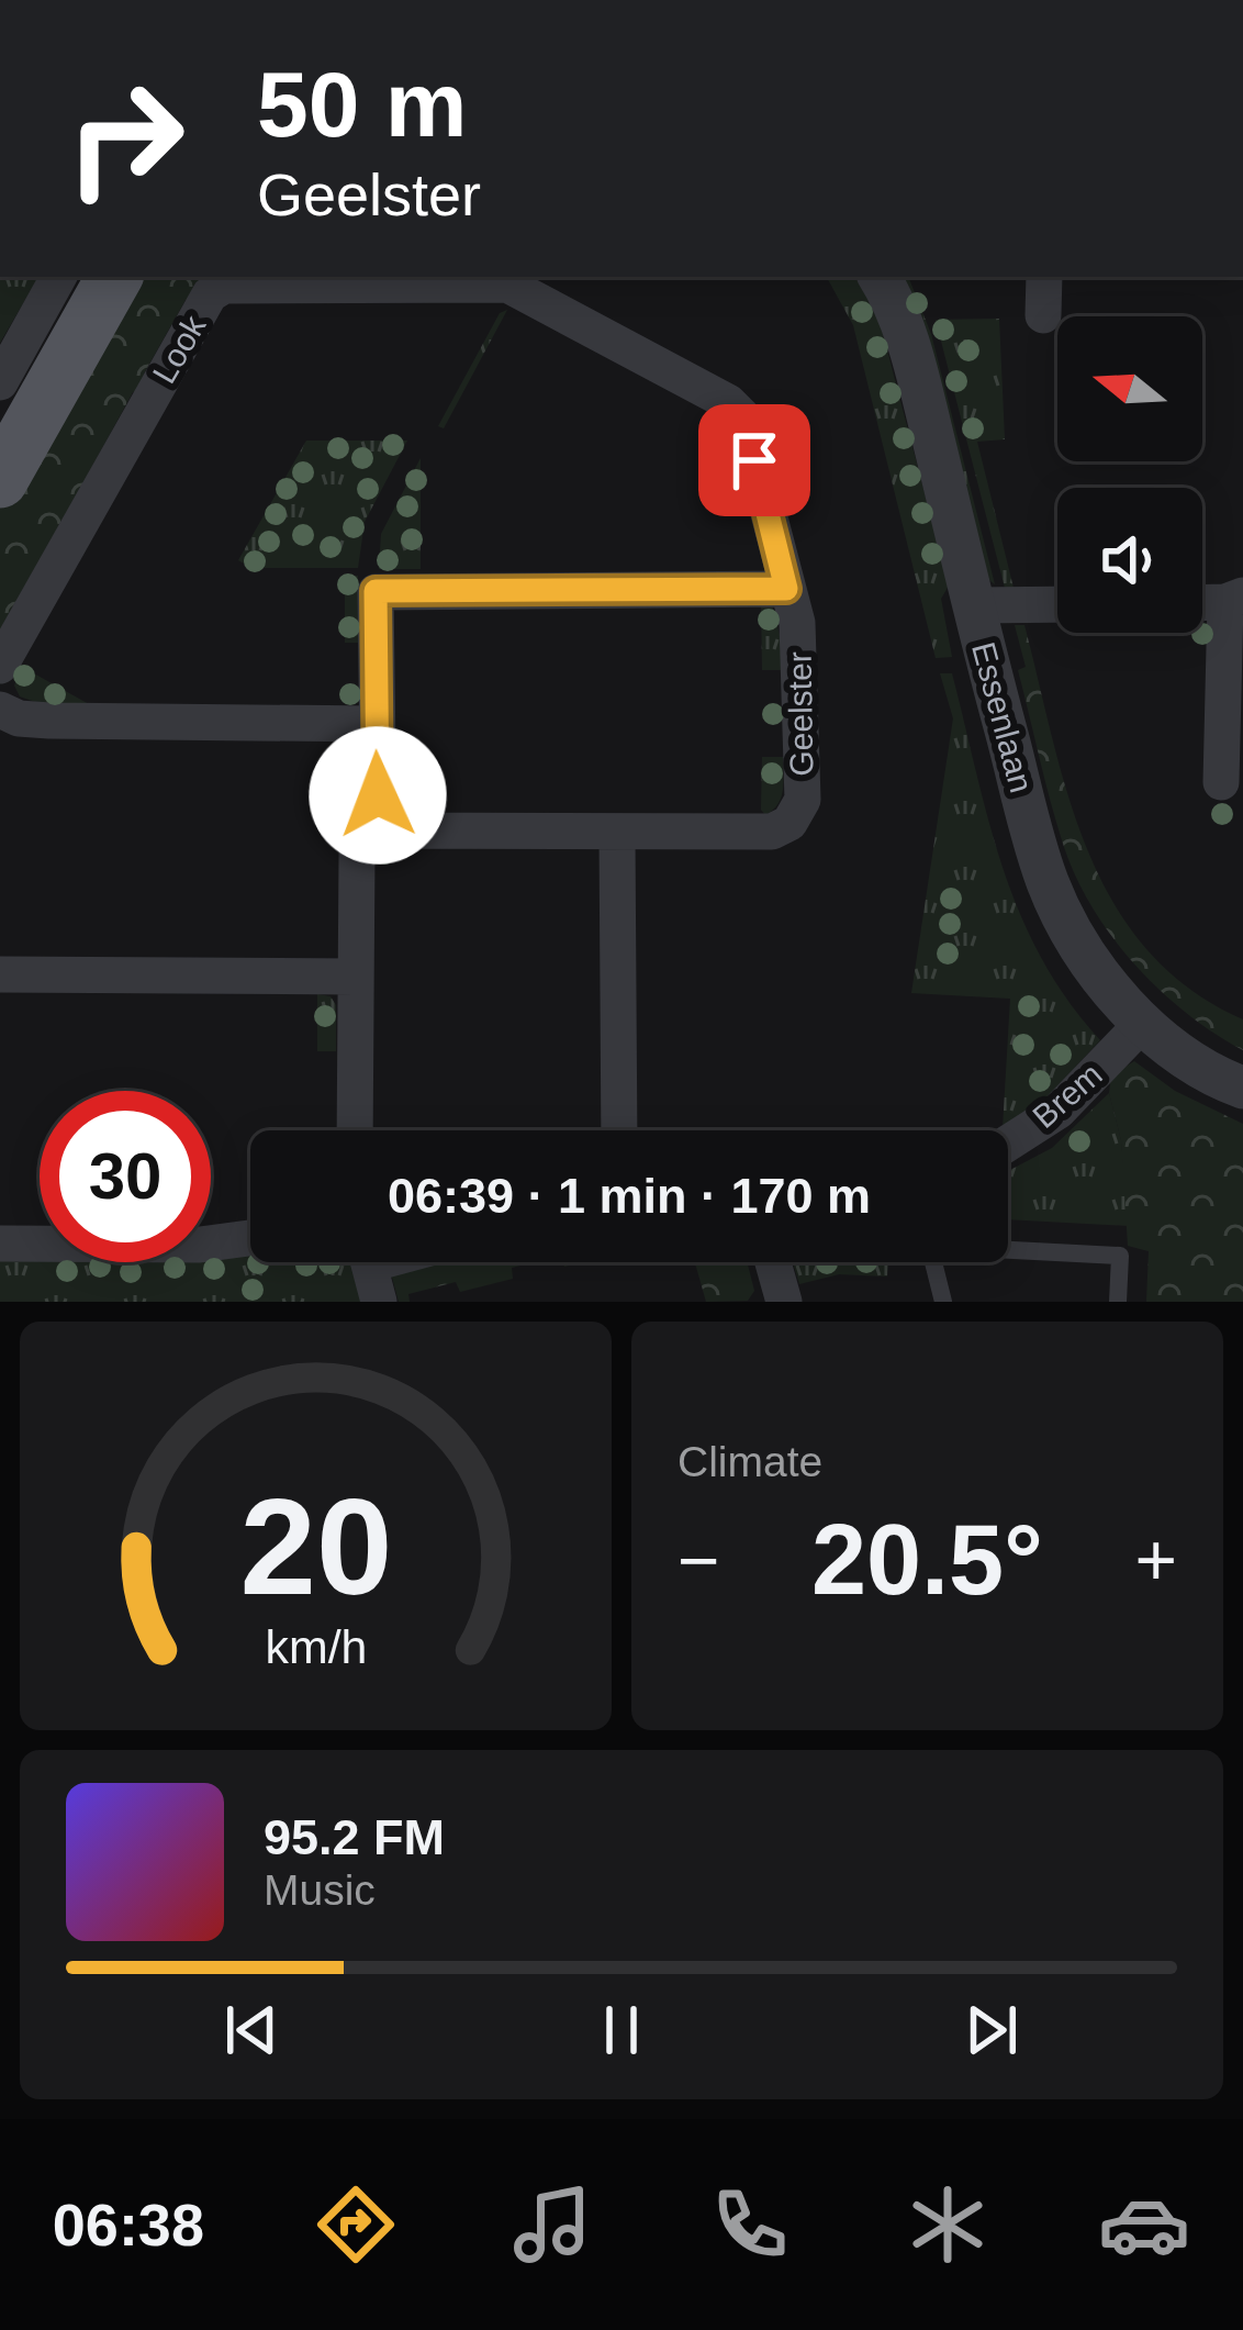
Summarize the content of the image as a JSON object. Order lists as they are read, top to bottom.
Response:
{
  "streets": {
    "street": [
      "Look",
      "Geelster",
      "Essenlaan",
      "Brem"
    ]
  },
  "crossings": [
    ["Look", "Geelster"],
    ["Essenlaan", "Brem"]
  ],
  "north": "left",
  "page": {
    "turn": ["50 m", "Geelster"],
    "limit": "30",
    "trip": "06:39 · 1 min · 170 m",
    "tile": "Climate",
    "heat": ["−", "20.5°", "+"],
    "song": ["95.2 FM", "Music"],
    "tabs": "06:38",
    "gauge": ["20", "km/h"]
  }
}
